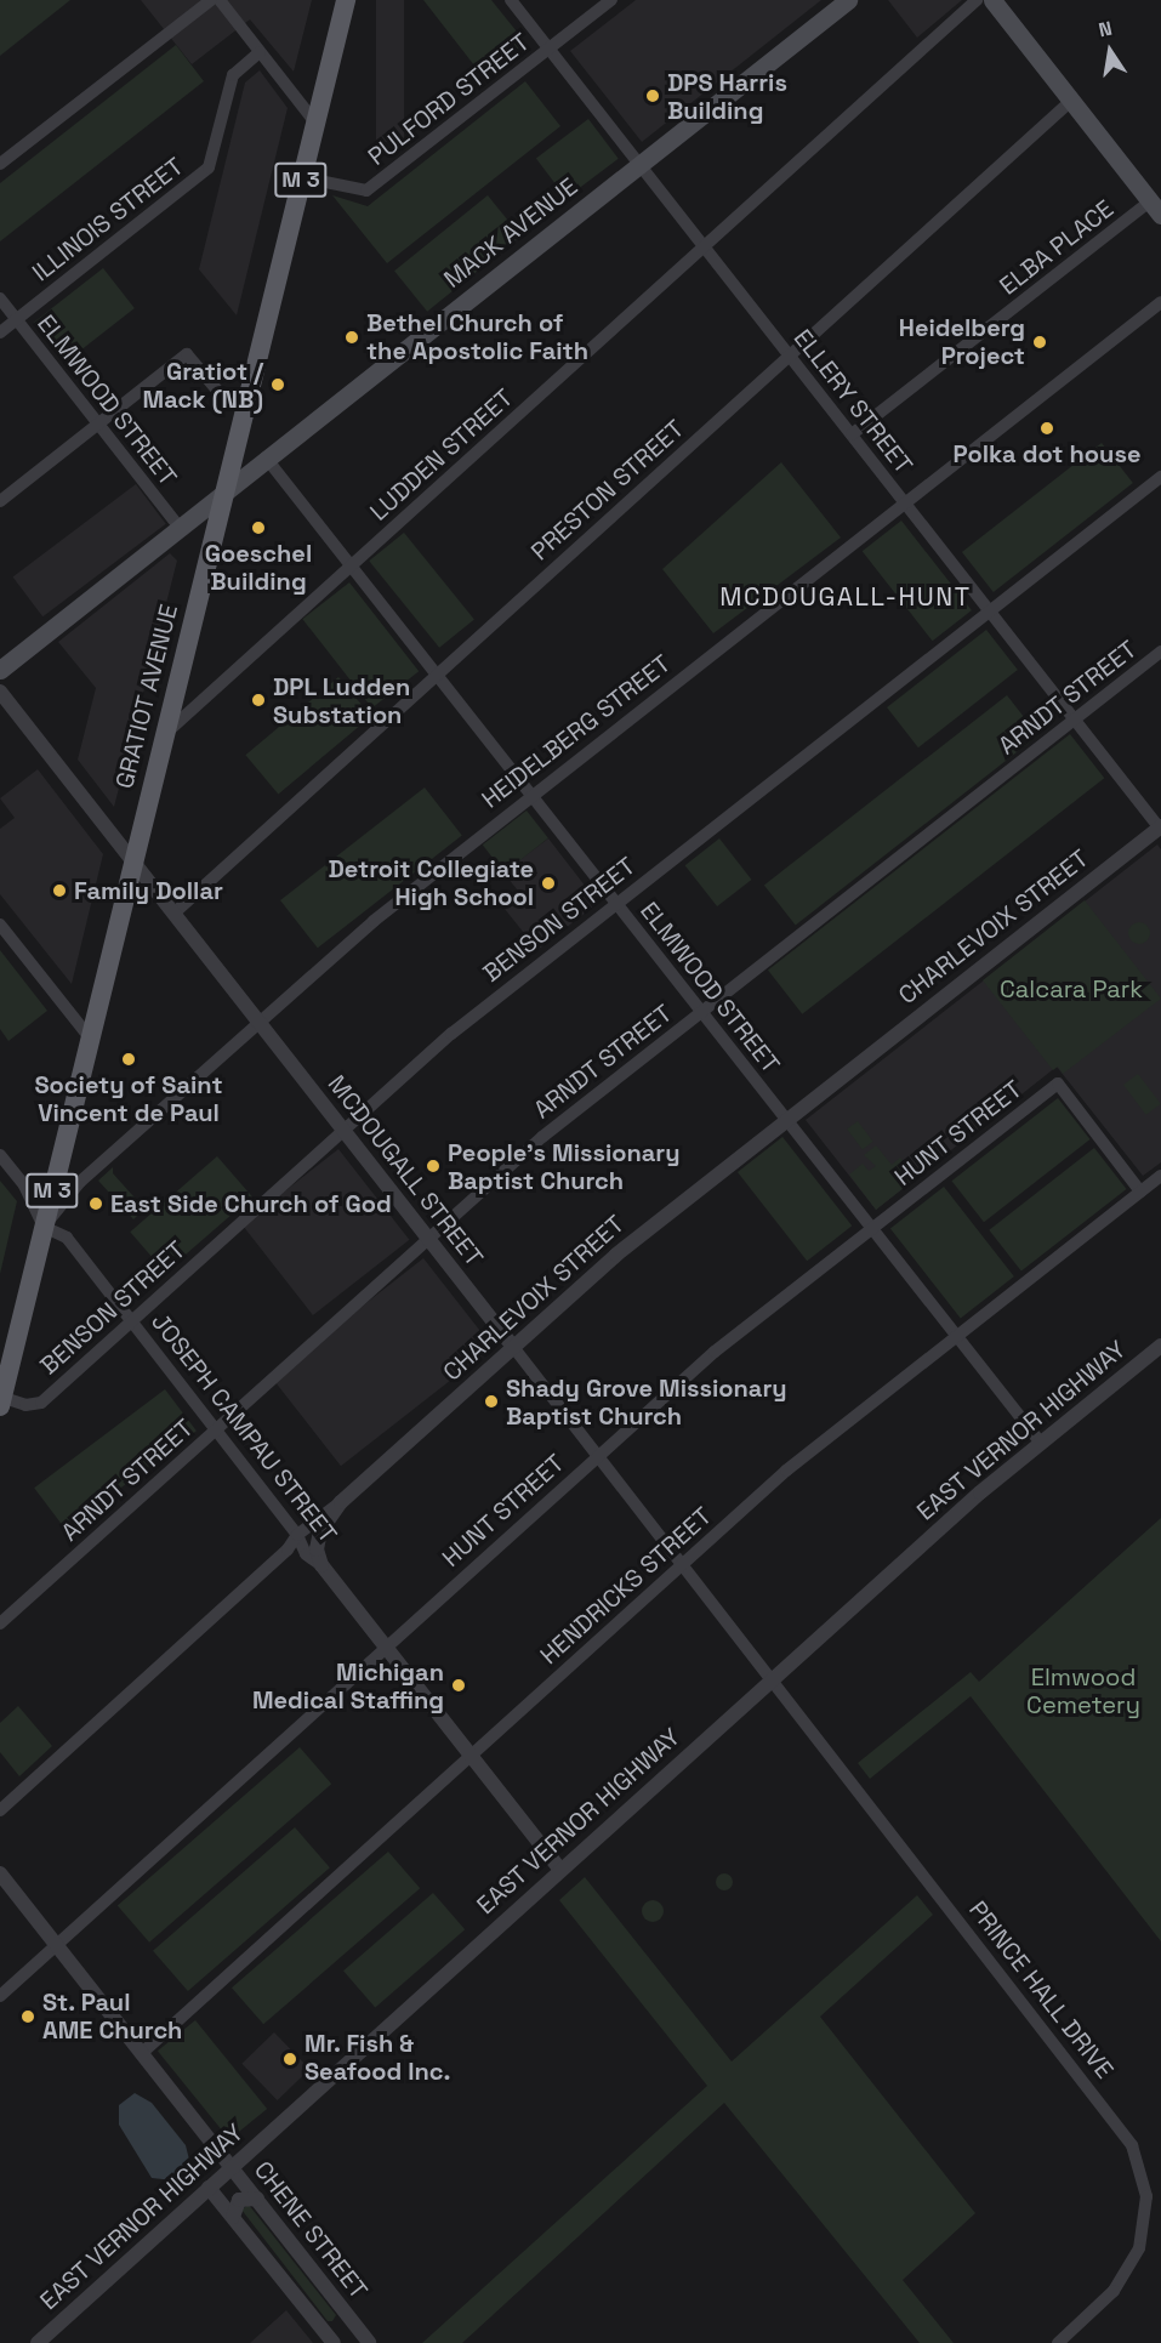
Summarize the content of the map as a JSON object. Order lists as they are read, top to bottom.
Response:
{
  "streets": {
    "main road": ["M 3", "MACK AVENUE", "GRATIOT AVENUE"],
    "street": [
      "PULFORD STREET",
      "ILLINOIS STREET",
      "ELBA PLACE",
      "ELMWOOD STREET",
      "ELLERY STREET",
      "LUDDEN STREET",
      "PRESTON STREET",
      "ARNDT STREET",
      "HEIDELBERG STREET",
      "BENSON STREET",
      "CHARLEVOIX STREET",
      "HUNT STREET",
      "MCDOUGALL STREET",
      "JOSEPH CAMPAU STREET",
      "EAST VERNOR HIGHWAY",
      "HENDRICKS STREET",
      "PRINCE HALL DRIVE",
      "CHENE STREET"
    ]
  },
  "crossings": [
    ["PULFORD STREET", "ELLERY STREET"],
    ["PULFORD STREET", "GRATIOT AVENUE"],
    ["ILLINOIS STREET", "ELMWOOD STREET"],
    ["MACK AVENUE", "ELMWOOD STREET"],
    ["MACK AVENUE", "ELLERY STREET"],
    ["MACK AVENUE", "GRATIOT AVENUE"],
    ["ELBA PLACE", "ELLERY STREET"],
    ["ELMWOOD STREET", "LUDDEN STREET"],
    ["ELMWOOD STREET", "PRESTON STREET"],
    ["ELMWOOD STREET", "ARNDT STREET"],
    ["ELMWOOD STREET", "HEIDELBERG STREET"],
    ["ELMWOOD STREET", "BENSON STREET"],
    ["ELMWOOD STREET", "CHARLEVOIX STREET"],
    ["ELMWOOD STREET", "HUNT STREET"],
    ["ELMWOOD STREET", "EAST VERNOR HIGHWAY"],
    ["ELMWOOD STREET", "HENDRICKS STREET"],
    ["ELLERY STREET", "LUDDEN STREET"],
    ["ELLERY STREET", "PRESTON STREET"],
    ["ELLERY STREET", "ARNDT STREET"],
    ["ELLERY STREET", "HEIDELBERG STREET"],
    ["ELLERY STREET", "BENSON STREET"],
    ["ELLERY STREET", "CHARLEVOIX STREET"],
    ["LUDDEN STREET", "GRATIOT AVENUE"],
    ["PRESTON STREET", "MCDOUGALL STREET"],
    ["GRATIOT AVENUE", "HEIDELBERG STREET"],
    ["GRATIOT AVENUE", "BENSON STREET"],
    ["GRATIOT AVENUE", "MCDOUGALL STREET"],
    ["GRATIOT AVENUE", "JOSEPH CAMPAU STREET"],
    ["ARNDT STREET", "MCDOUGALL STREET"],
    ["ARNDT STREET", "JOSEPH CAMPAU STREET"],
    ["HEIDELBERG STREET", "MCDOUGALL STREET"],
    ["HEIDELBERG STREET", "JOSEPH CAMPAU STREET"],
    ["BENSON STREET", "MCDOUGALL STREET"],
    ["BENSON STREET", "JOSEPH CAMPAU STREET"],
    ["CHARLEVOIX STREET", "MCDOUGALL STREET"],
    ["CHARLEVOIX STREET", "JOSEPH CAMPAU STREET"],
    ["HUNT STREET", "MCDOUGALL STREET"],
    ["HUNT STREET", "JOSEPH CAMPAU STREET"],
    ["HUNT STREET", "HENDRICKS STREET"],
    ["HUNT STREET", "CHENE STREET"],
    ["MCDOUGALL STREET", "EAST VERNOR HIGHWAY"],
    ["MCDOUGALL STREET", "HENDRICKS STREET"],
    ["MCDOUGALL STREET", "PRINCE HALL DRIVE"],
    ["JOSEPH CAMPAU STREET", "EAST VERNOR HIGHWAY"],
    ["JOSEPH CAMPAU STREET", "HENDRICKS STREET"],
    ["EAST VERNOR HIGHWAY", "PRINCE HALL DRIVE"],
    ["EAST VERNOR HIGHWAY", "CHENE STREET"],
    ["HENDRICKS STREET", "CHENE STREET"]
  ],
  "districts": ["MCDOUGALL-HUNT"],
  "parks": ["Calcara Park", "Elmwood Cemetery"],
  "places": [
    "DPS Harris Building",
    "Bethel Church of the Apostolic Faith",
    "Heidelberg Project",
    "Gratiot / Mack (NB)",
    "Polka dot house",
    "Goeschel Building",
    "DPL Ludden Substation",
    "Detroit Collegiate High School",
    "Family Dollar",
    "Society of Saint Vincent de Paul",
    "People's Missionary Baptist Church",
    "East Side Church of God",
    "Shady Grove Missionary Baptist Church",
    "Michigan Medical Staffing",
    "St. Paul AME Church",
    "Mr. Fish & Seafood Inc."
  ],
  "north": "top"
}
